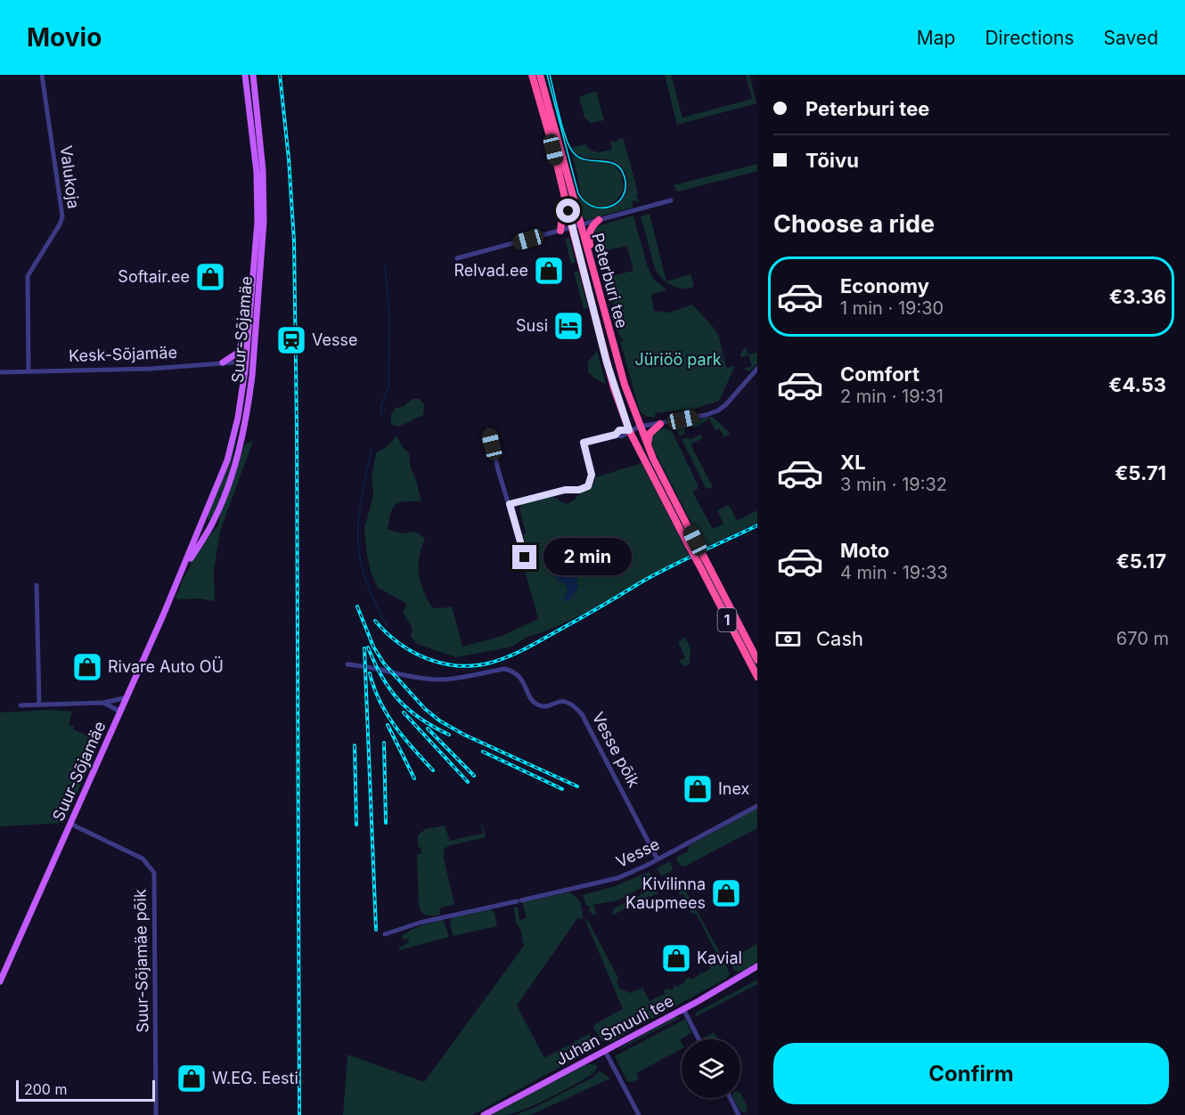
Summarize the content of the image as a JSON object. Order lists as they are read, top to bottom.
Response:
{
  "streets": {
    "highway": ["Peterburi tee", "1"],
    "main road": ["Suur-Sõjamäe", "Juhan Smuuli tee"],
    "street": [
      "Valukoja",
      "Kesk-Sõjamäe",
      "Vesse põik",
      "Vesse",
      "Suur-Sõjamäe põik"
    ]
  },
  "crossings": [
    ["Valukoja", "Kesk-Sõjamäe"],
    ["Suur-Sõjamäe", "Kesk-Sõjamäe"],
    ["Suur-Sõjamäe", "Suur-Sõjamäe põik"],
    ["Vesse põik", "Vesse"]
  ],
  "parks": ["Jüriöö park"],
  "places": {
    "shop": [
      "Relvad.ee",
      "Softair.ee",
      "Rivare Auto OÜ",
      "Inex",
      "Kivilinna Kaupmees",
      "Kavial",
      "W.EG. Eesti"
    ],
    "hotel": ["Susi"],
    "station": ["Vesse"]
  },
  "scale_bar": "200 m",
  "page": {
    "header": "Movio",
    "nav": ["Map", "Directions", "Saved"],
    "banner": ["Peterburi tee", "Tõivu"],
    "heading": "Choose a ride",
    "list": [
      {
        "name": "Economy",
        "note": "1 min · 19:30",
        "value": "€3.36"
      },
      {
        "name": "Comfort",
        "note": "2 min · 19:31",
        "value": "€4.53"
      },
      {
        "name": "XL",
        "note": "3 min · 19:32",
        "value": "€5.71"
      },
      {
        "name": "Moto",
        "note": "4 min · 19:33",
        "value": "€5.17"
      }
    ],
    "bubble": "2 min",
    "pay": ["Cash", "670 m"],
    "buttons": "Confirm",
    "scale": "200 m"
  }
}
